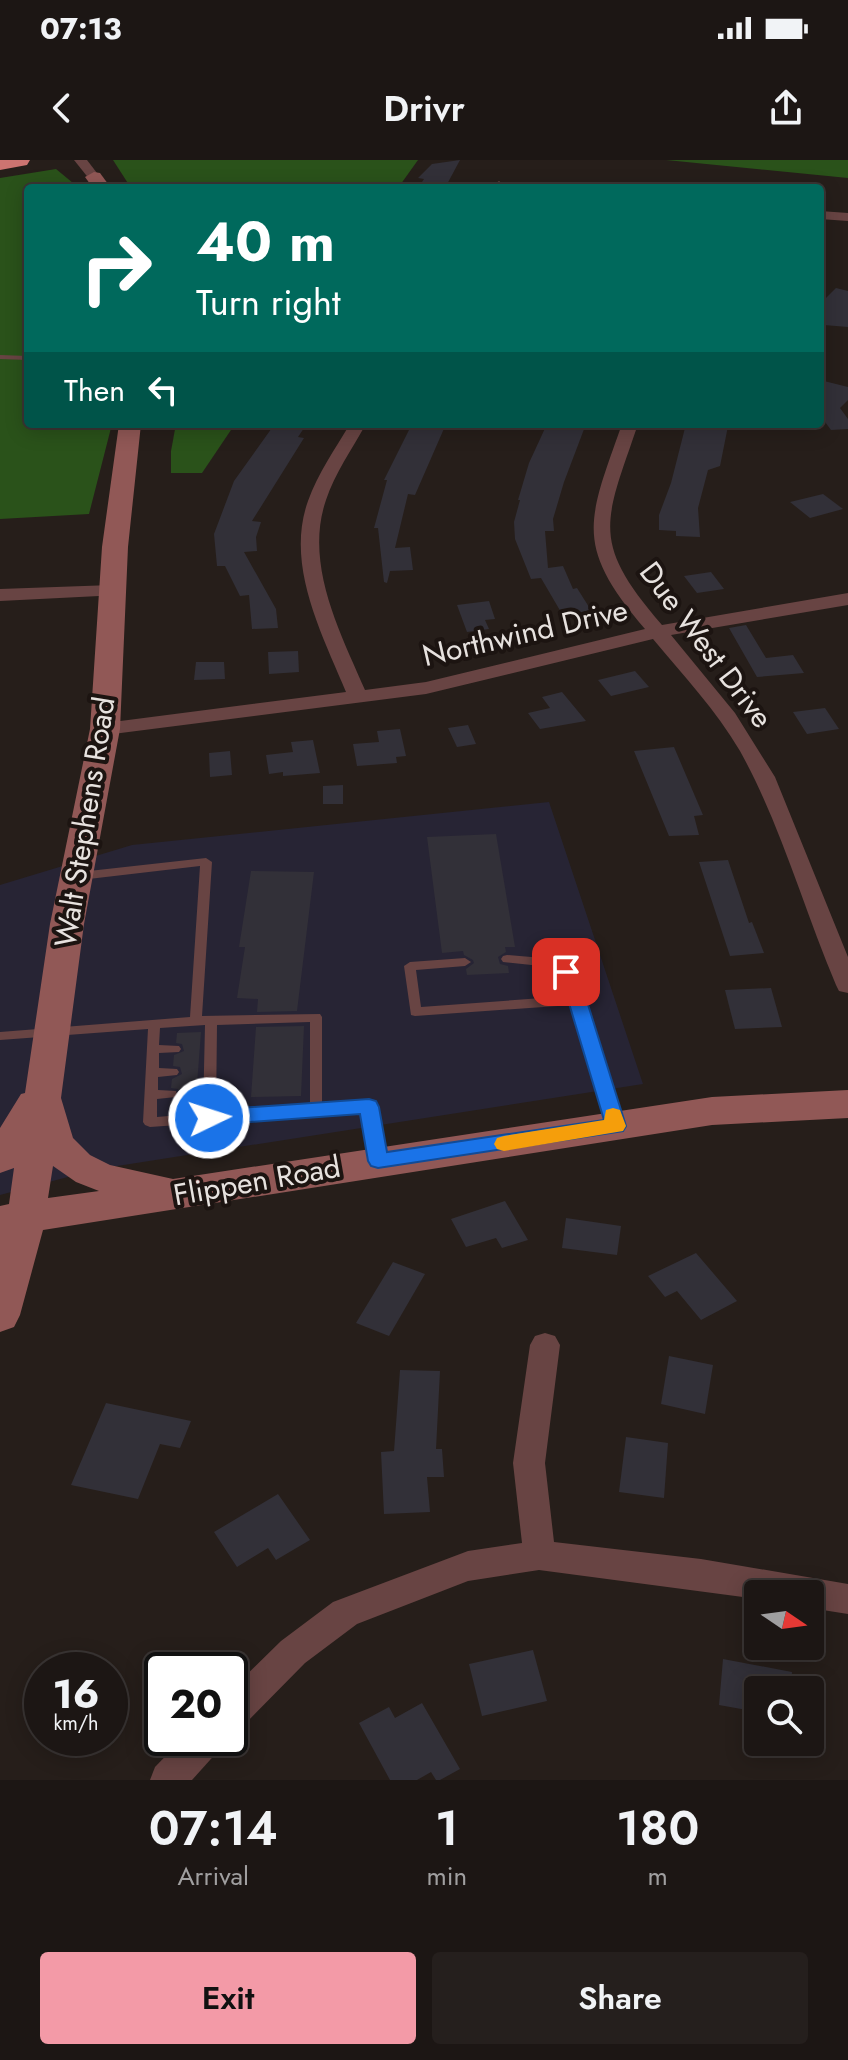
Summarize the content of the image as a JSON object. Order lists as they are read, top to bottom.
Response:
{
  "streets": {
    "street": [
      "Northwind Drive",
      "Due West Drive",
      "Walt Stephens Road",
      "Flippen Road"
    ]
  },
  "crossings": [
    ["Northwind Drive", "Due West Drive"],
    ["Northwind Drive", "Walt Stephens Road"],
    ["Walt Stephens Road", "Flippen Road"]
  ],
  "north": "right",
  "page": {
    "status": "07:13",
    "header": "Drivr",
    "turn": ["40 m", "Turn right"],
    "then": "Then",
    "speed": "16 km/h",
    "limit": "20",
    "eta": [
      "07:14",
      "Arrival",
      "1",
      "min",
      "180",
      "m"
    ],
    "buttons": ["Exit", "Share"]
  }
}
